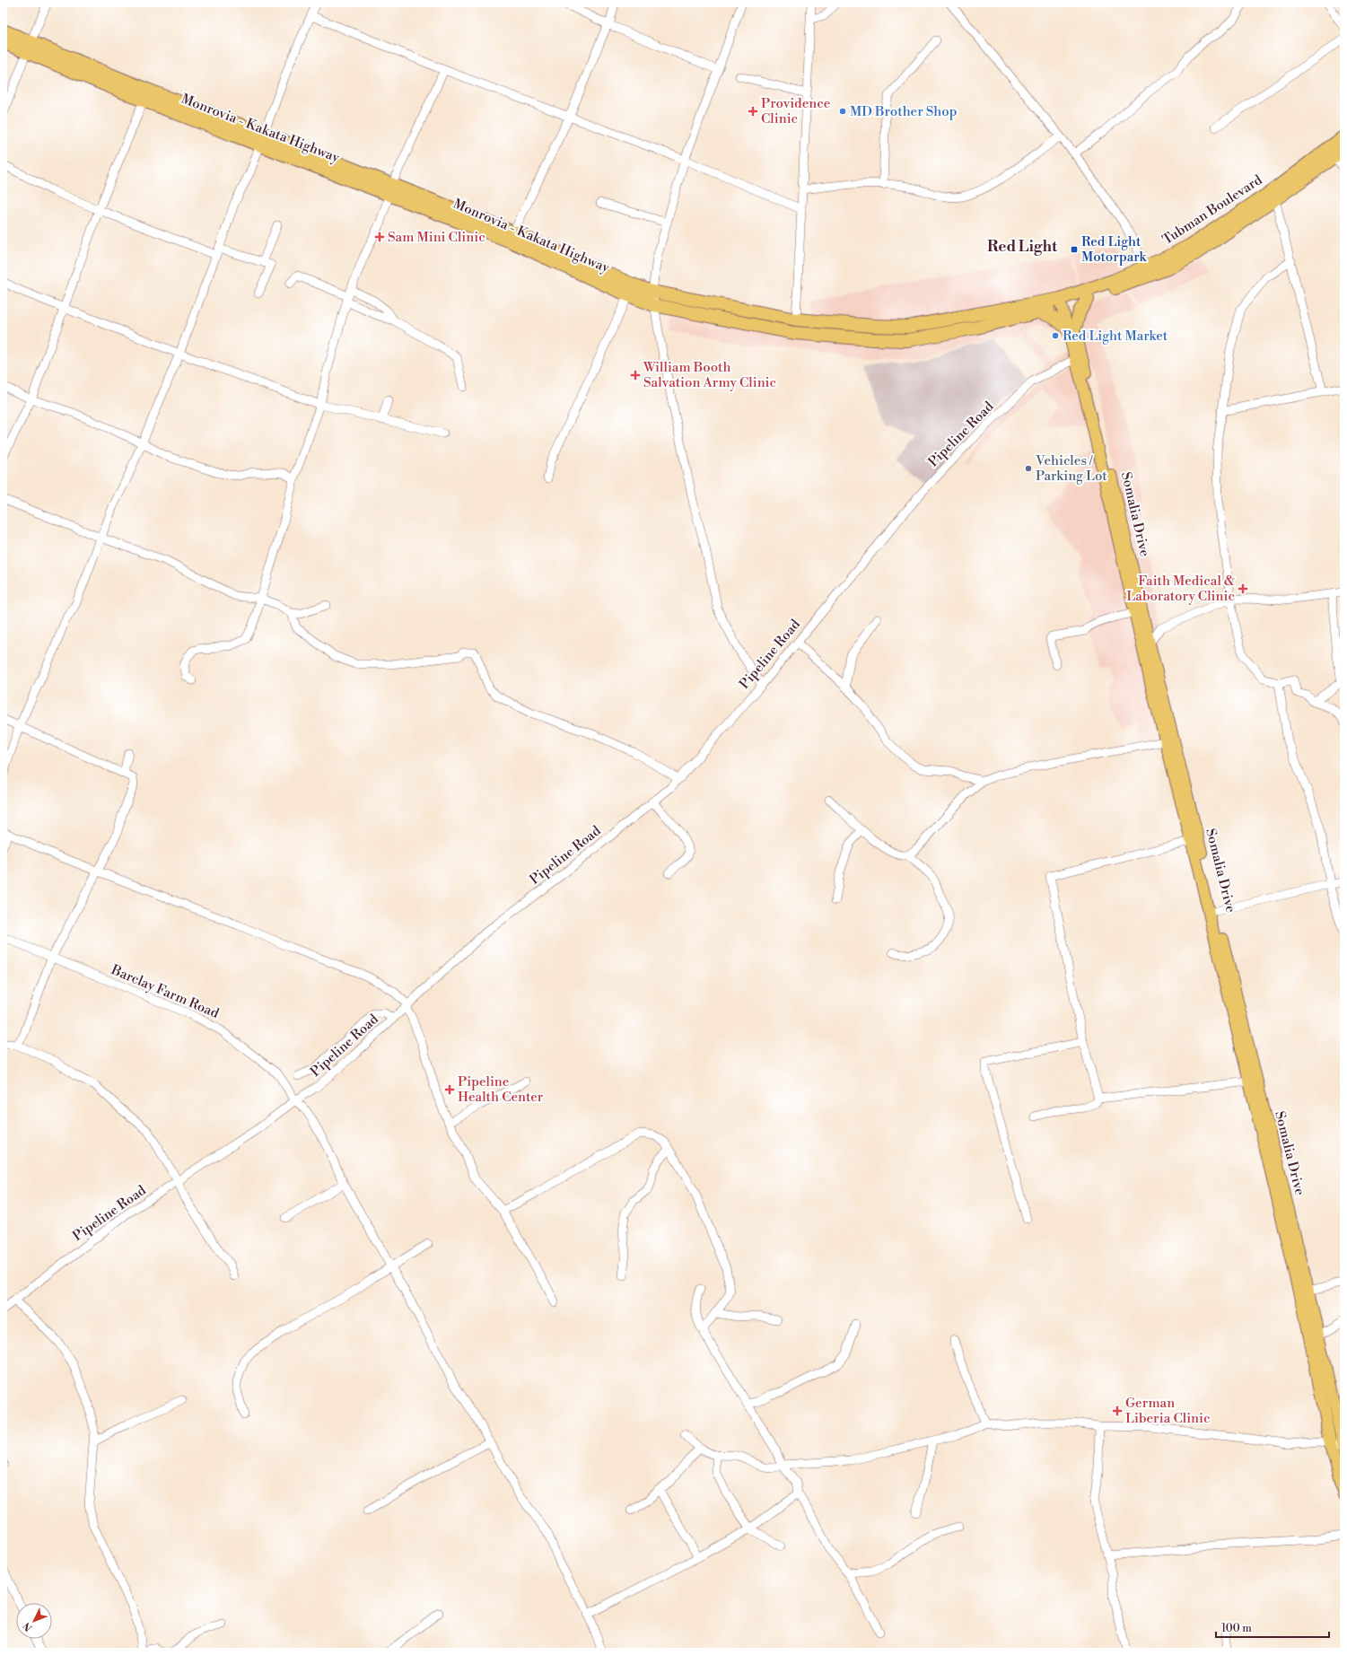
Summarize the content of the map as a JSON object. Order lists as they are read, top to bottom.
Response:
{
  "streets": {
    "highway": ["Monrovia - Kakata Highway", "Tubman Boulevard"],
    "main road": ["Somalia Drive"],
    "street": ["Pipeline Road", "Barclay Farm Road"]
  },
  "crossings": [
    ["Monrovia - Kakata Highway", "Tubman Boulevard"],
    ["Monrovia - Kakata Highway", "Somalia Drive"],
    ["Tubman Boulevard", "Somalia Drive"],
    ["Pipeline Road", "Somalia Drive"],
    ["Pipeline Road", "Barclay Farm Road"]
  ],
  "districts": ["Red Light"],
  "places": {
    "health": [
      "Providence Clinic",
      "Sam Mini Clinic",
      "William Booth Salvation Army Clinic",
      "Faith Medical & Laboratory Clinic",
      "Pipeline Health Center",
      "German Liberia Clinic"
    ],
    "other": ["MD Brother Shop", "Red Light Market", "Vehicles / Parking Lot"],
    "transit": ["Red Light Motorpark"]
  },
  "scale_bar": "100 m",
  "north": "bottom left"
}
